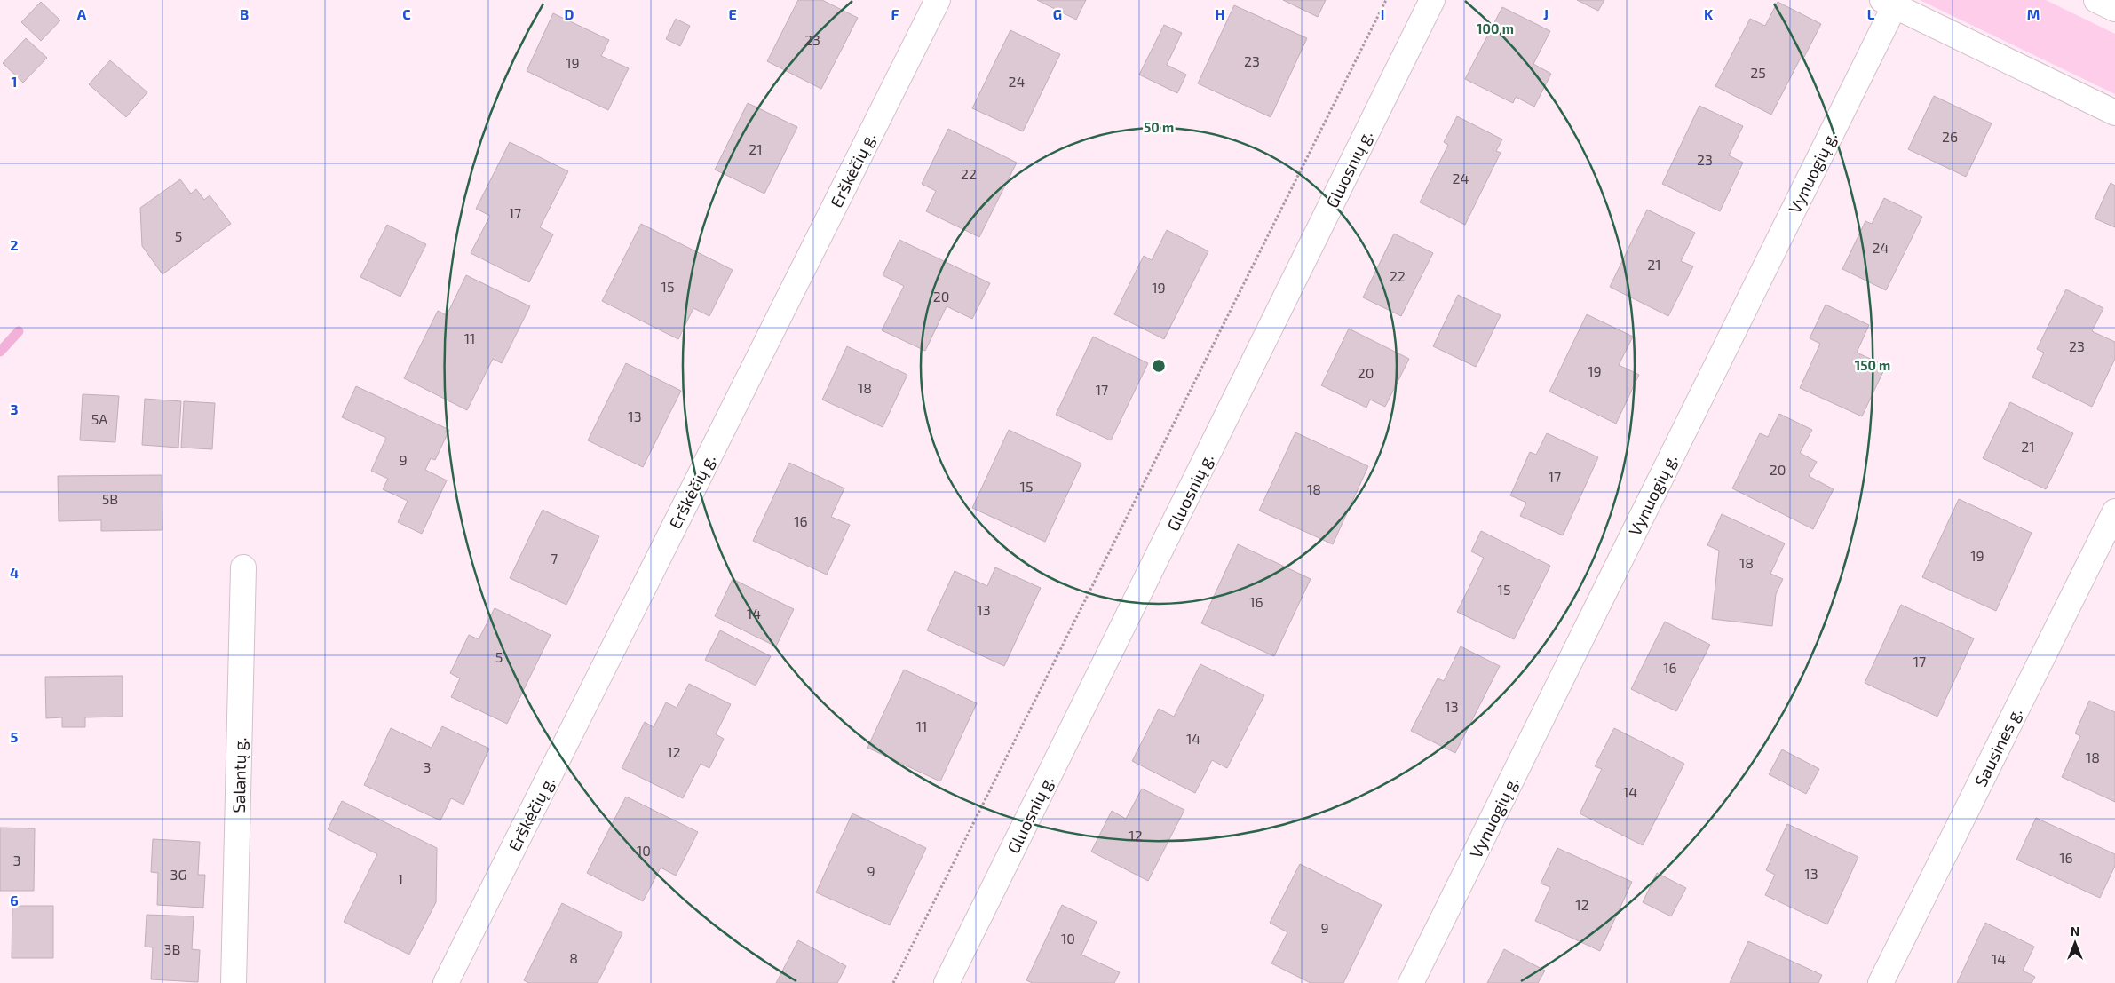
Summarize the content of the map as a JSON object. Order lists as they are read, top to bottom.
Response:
{
  "streets": {
    "street": [
      "Gluosnių g.",
      "Erškėčių g.",
      "Vynuogių g.",
      "Sausinės g.",
      "Salantų g."
    ]
  },
  "house_numbers": [
    "23",
    "23",
    "19",
    "25",
    "24",
    "26",
    "21",
    "23",
    "22",
    "24",
    "17",
    "5",
    "24",
    "21",
    "22",
    "15",
    "19",
    "20",
    "11",
    "23",
    "19",
    "20",
    "18",
    "17",
    "13",
    "5A",
    "21",
    "9",
    "20",
    "17",
    "15",
    "18",
    "5B",
    "16",
    "19",
    "7",
    "18",
    "15",
    "16",
    "13",
    "14",
    "5",
    "17",
    "16",
    "13",
    "11",
    "14",
    "12",
    "18",
    "3",
    "14",
    "12",
    "10",
    "16",
    "3",
    "9",
    "13",
    "3G",
    "1",
    "12",
    "9",
    "10",
    "3B",
    "8",
    "14"
  ],
  "north": "top",
  "grid": {
    "columns": [
      "A",
      "B",
      "C",
      "D",
      "E",
      "F",
      "G",
      "H",
      "I",
      "J",
      "K",
      "L",
      "M"
    ],
    "rows": [
      "1",
      "2",
      "3",
      "4",
      "5",
      "6"
    ]
  },
  "rings": ["100 m", "50 m", "150 m"]
}
